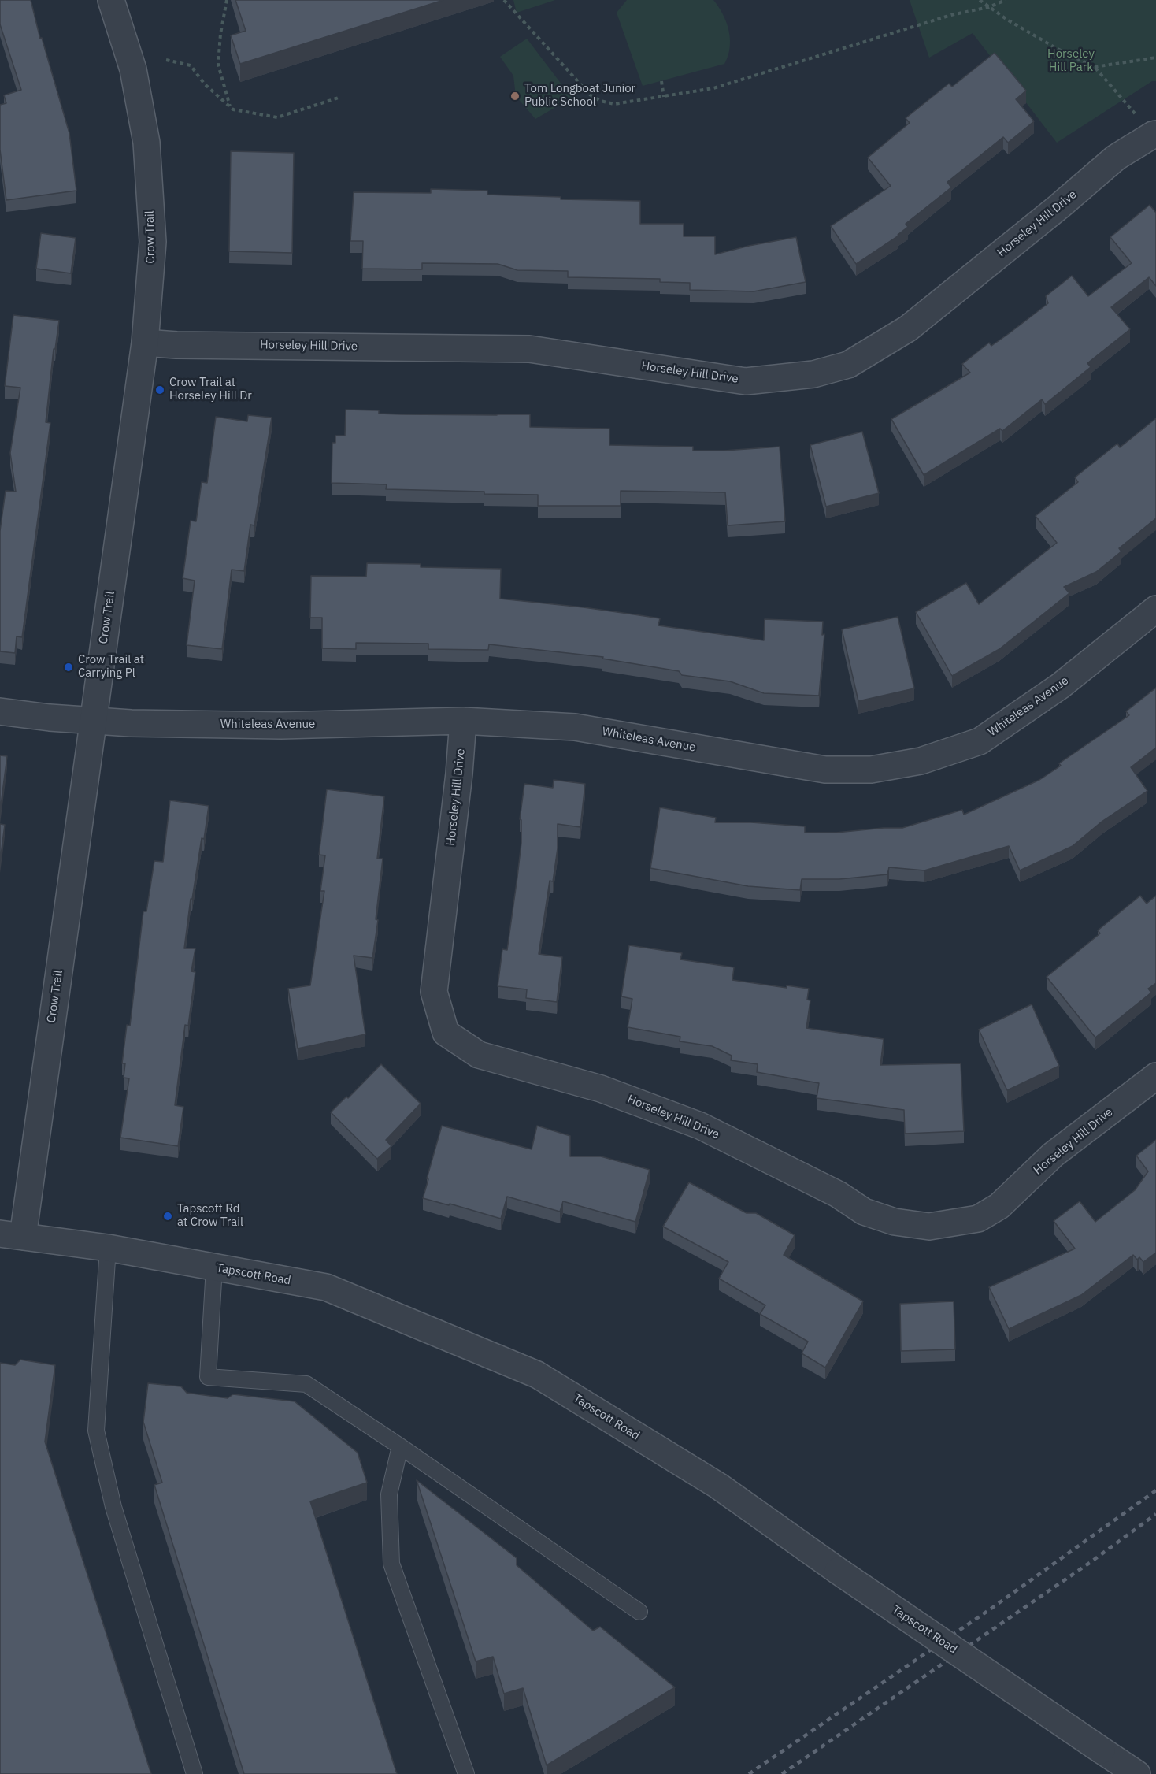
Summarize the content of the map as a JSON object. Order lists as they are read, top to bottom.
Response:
{
  "streets": {
    "street": [
      "Horseley Hill Drive",
      "Crow Trail",
      "Whiteleas Avenue",
      "Tapscott Road"
    ]
  },
  "crossings": [
    ["Horseley Hill Drive", "Crow Trail"],
    ["Horseley Hill Drive", "Whiteleas Avenue"],
    ["Crow Trail", "Whiteleas Avenue"],
    ["Crow Trail", "Tapscott Road"]
  ],
  "parks": ["Horseley Hill Park"],
  "places": [
    "Tom Longboat Junior Public School",
    "Crow Trail at Horseley Hill Dr",
    "Crow Trail at Carrying Pl",
    "Tapscott Rd at Crow Trail"
  ]
}
